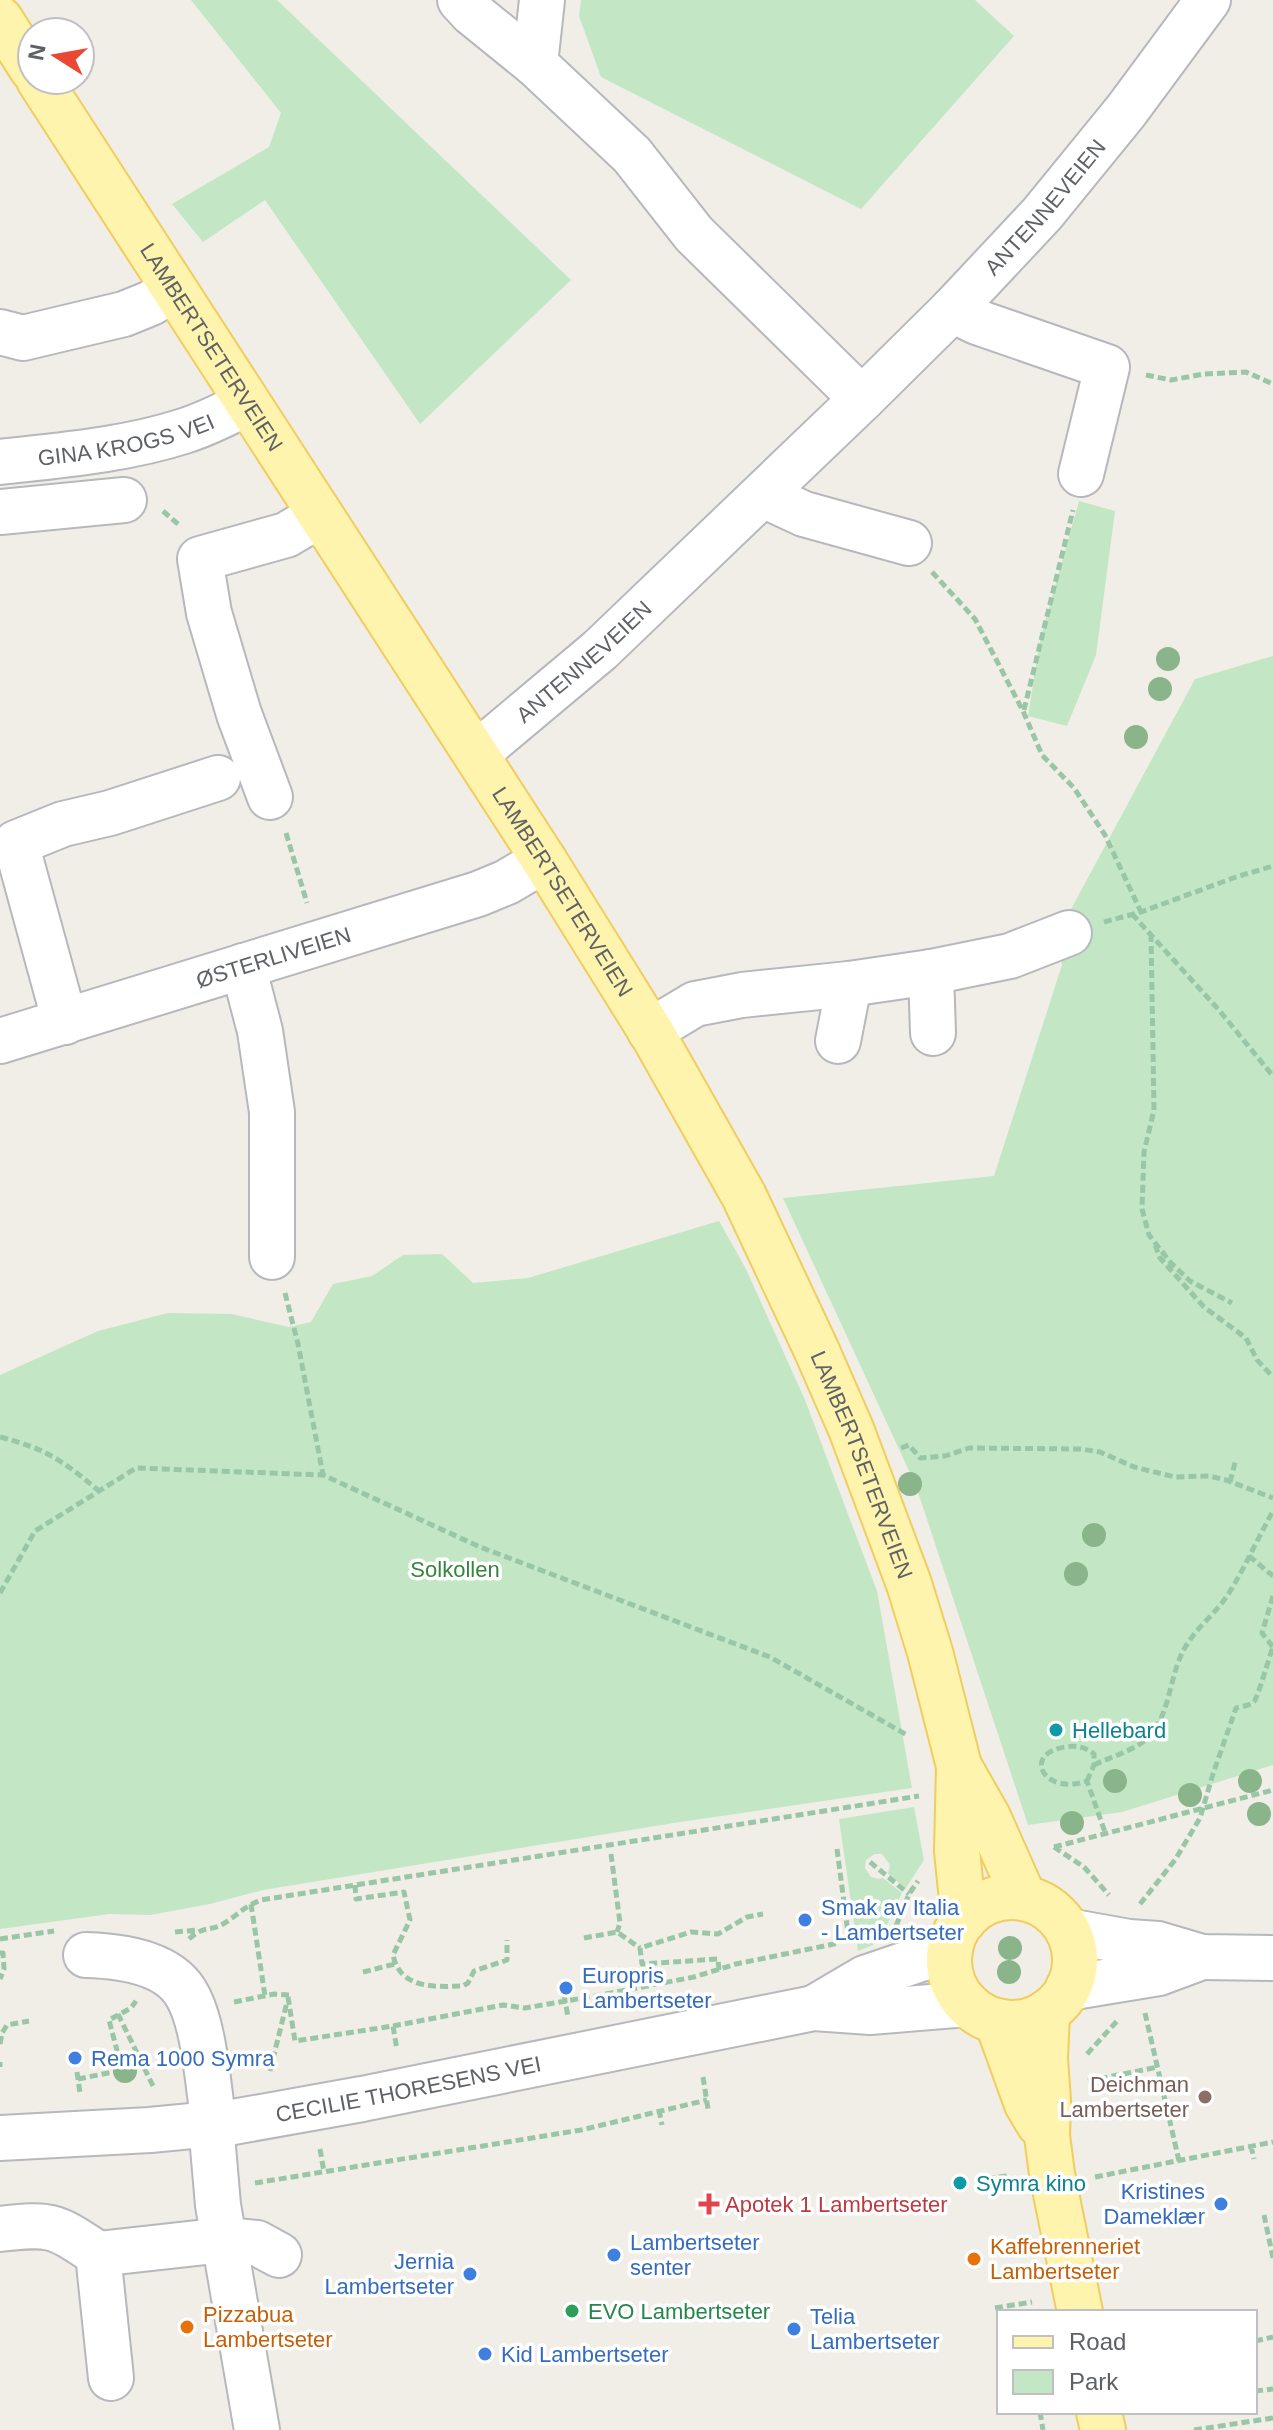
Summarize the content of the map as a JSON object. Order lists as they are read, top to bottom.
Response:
{
  "streets": {
    "main road": ["LAMBERTSETERVEIEN"],
    "street": [
      "ANTENNEVEIEN",
      "GINA KROGS VEI",
      "ØSTERLIVEIEN",
      "CECILIE THORESENS VEI"
    ]
  },
  "crossings": [
    ["ANTENNEVEIEN", "LAMBERTSETERVEIEN"],
    ["LAMBERTSETERVEIEN", "GINA KROGS VEI"],
    ["LAMBERTSETERVEIEN", "ØSTERLIVEIEN"],
    ["LAMBERTSETERVEIEN", "CECILIE THORESENS VEI"]
  ],
  "parks": ["Solkollen"],
  "places": {
    "other": [
      "Hellebard",
      "Smak av Italia - Lambertseter",
      "Europris Lambertseter",
      "Rema 1000 Symra",
      "Deichman Lambertseter",
      "Symra kino",
      "Kristines Dameklær",
      "Lambertseter senter",
      "Kaffebrenneriet Lambertseter",
      "Jernia Lambertseter",
      "EVO Lambertseter",
      "Pizzabua Lambertseter",
      "Telia Lambertseter",
      "Kid Lambertseter"
    ],
    "health": ["Apotek 1 Lambertseter"]
  },
  "legend": ["Road", "Park"],
  "north": "left"
}
